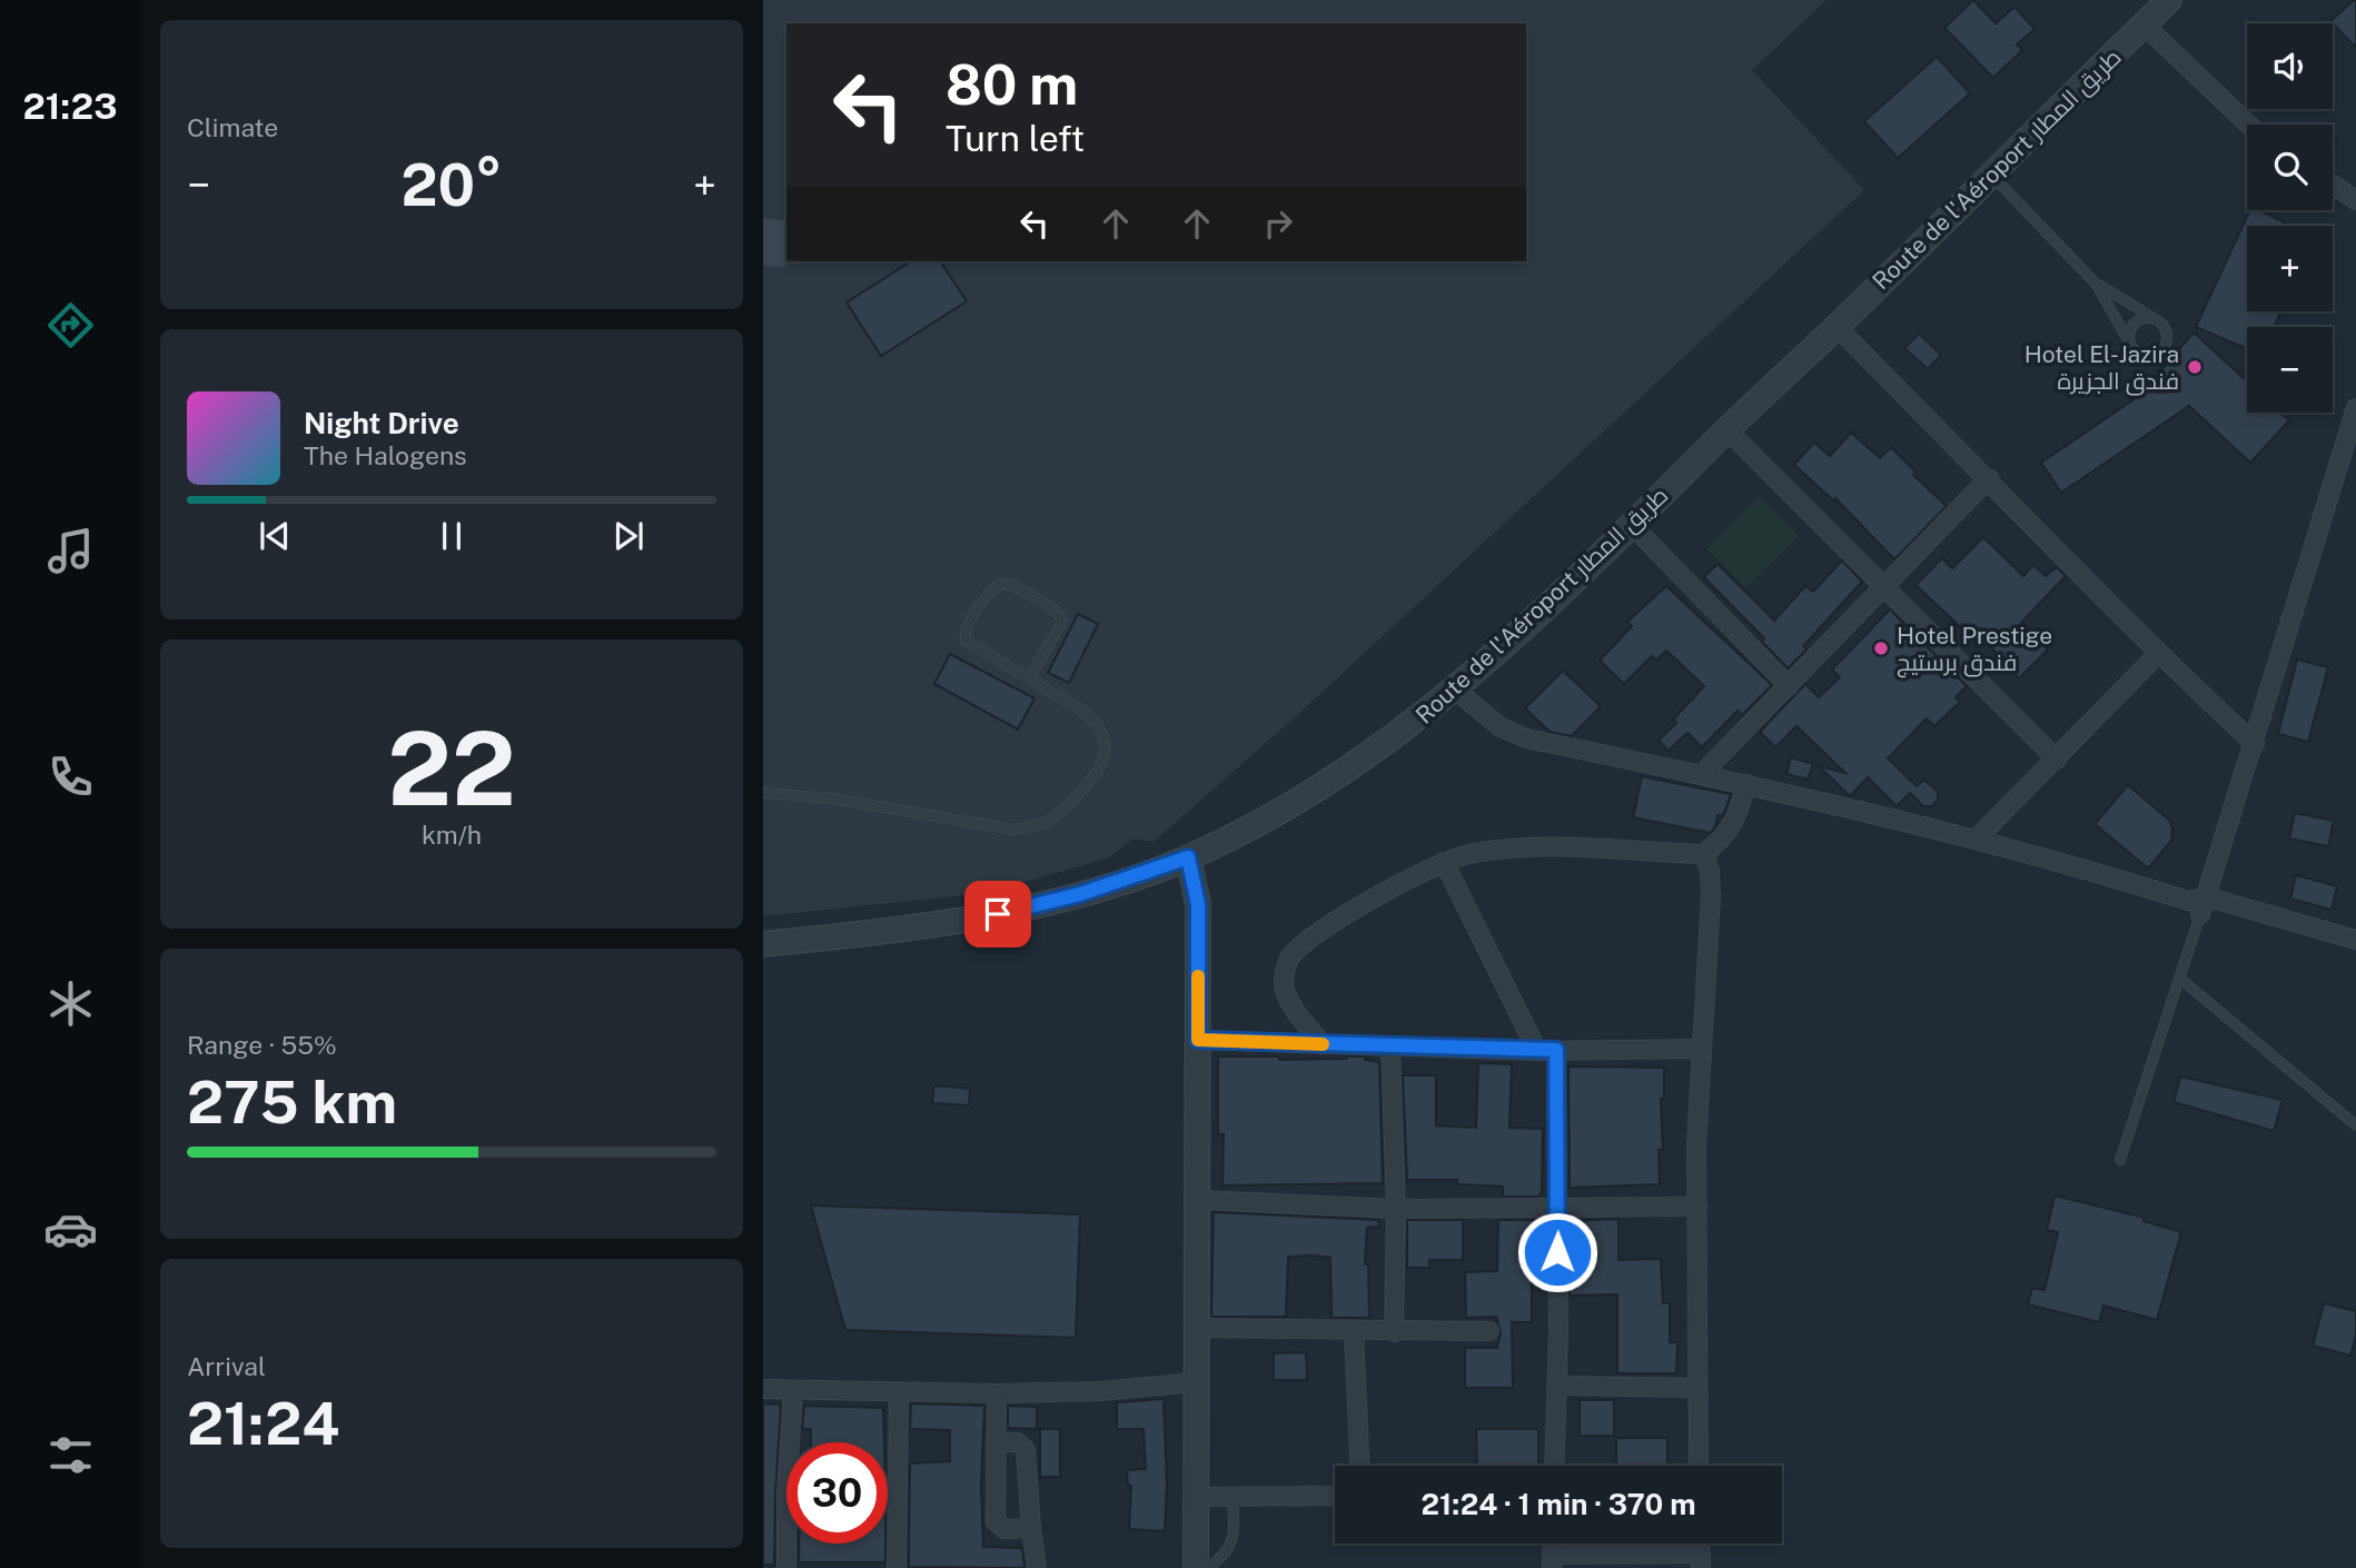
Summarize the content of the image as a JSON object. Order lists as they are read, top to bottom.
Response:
{
  "streets": {
    "street": ["Route de l'Aéroport طريق المطار"]
  },
  "places": ["Hotel El-Jazira فندق الجزيرة", "Hotel Prestige فندق برستيج"],
  "page": {
    "tabs": "21:23",
    "tile": [
      "Climate",
      ["22", "km/h"],
      ["Range · 55%", "275 km"],
      ["Arrival", "21:24"]
    ],
    "map_buttons": ["+", "−"],
    "turn": ["80 m", "Turn left"],
    "heat": ["−", "20°", "+"],
    "song": ["Night Drive", "The Halogens"],
    "limit": "30",
    "trip": "21:24 · 1 min · 370 m"
  }
}
